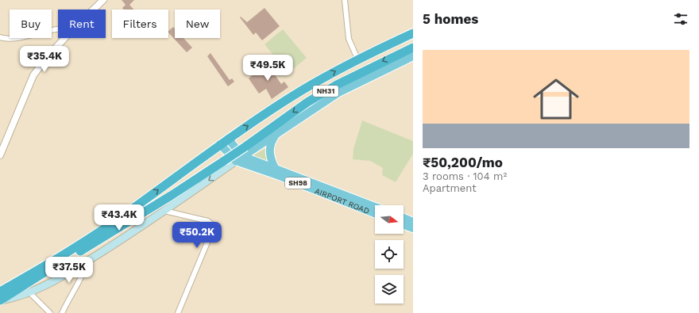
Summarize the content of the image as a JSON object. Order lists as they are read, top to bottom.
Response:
{
  "streets": {
    "highway": ["NH31"],
    "main road": ["SH98", "AIRPORT ROAD"]
  },
  "crossings": [
    ["NH31", "SH98"],
    ["NH31", "AIRPORT ROAD"],
    ["SH98", "AIRPORT ROAD"]
  ],
  "north": "right",
  "page": {
    "heading": "5 homes",
    "chip": [
      "Buy",
      "Rent",
      "Filters",
      "New"
    ],
    "list": [
      {
        "name": "₹50,200/mo",
        "note": "3 rooms · 104 m² · Apartment"
      }
    ],
    "price": [
      "₹35.4K",
      "₹49.5K",
      "₹43.4K",
      "₹50.2K",
      "₹37.5K"
    ]
  }
}
